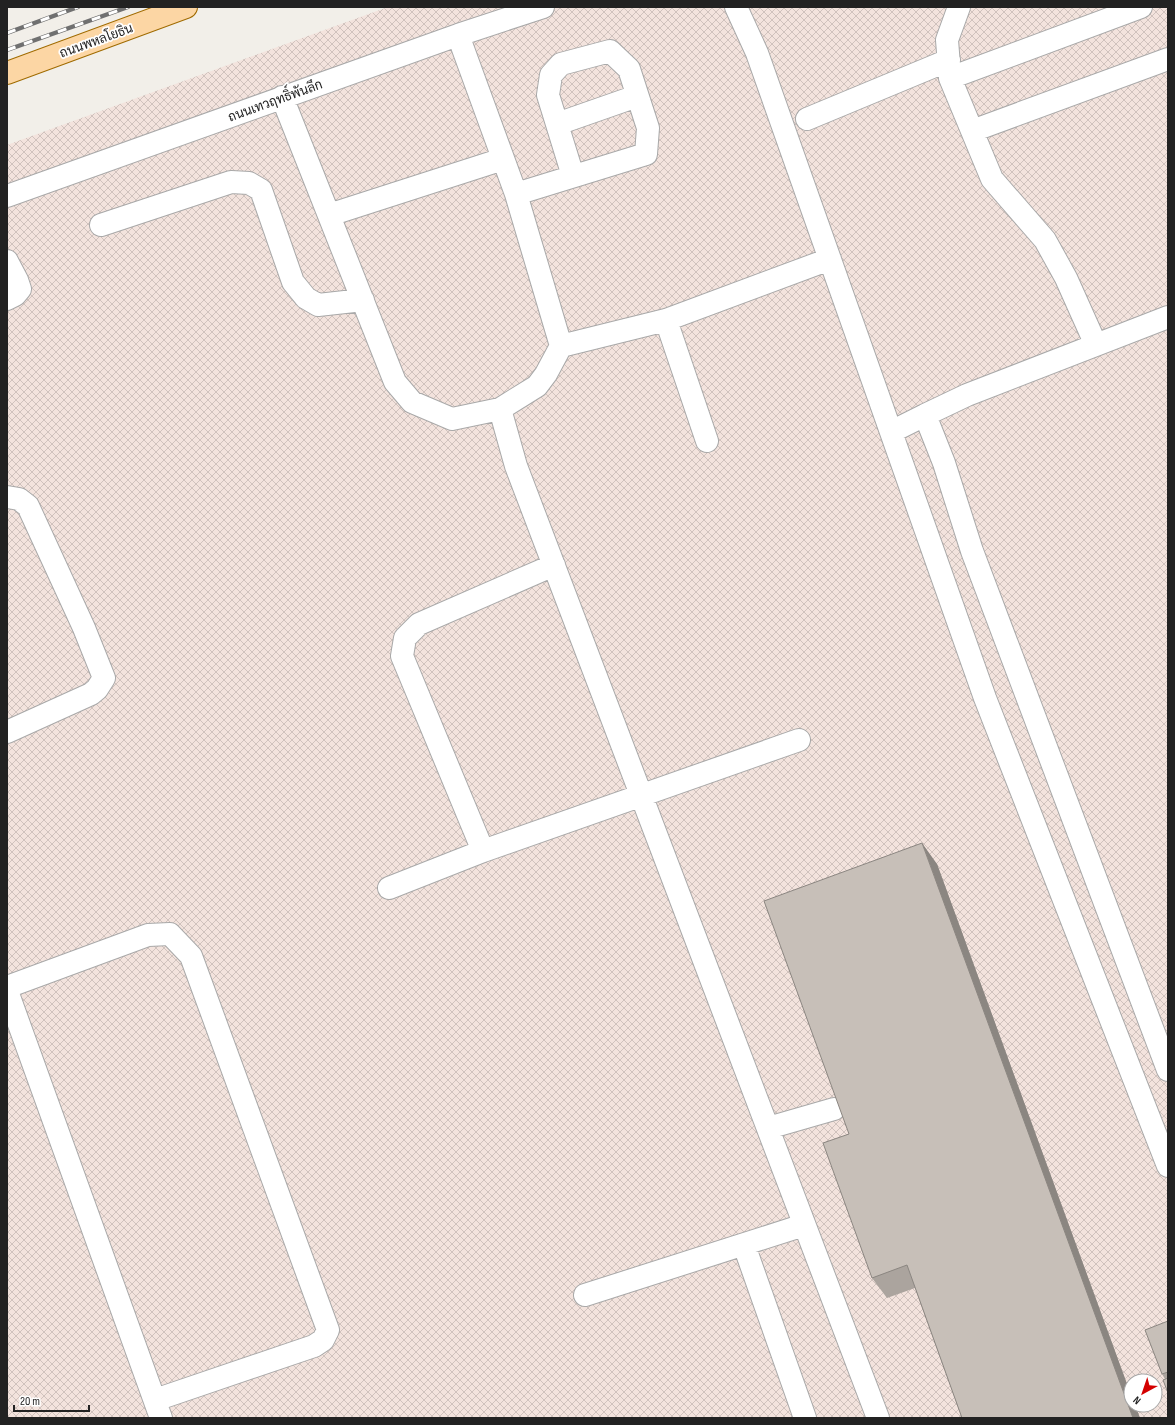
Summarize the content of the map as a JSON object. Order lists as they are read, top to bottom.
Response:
{
  "streets": {
    "main road": ["ถนนพหลโยธิน"],
    "street": ["ถนนเทวฤทธิ์พันลึก"]
  },
  "scale_bar": "20 m",
  "north": "bottom left"
}
